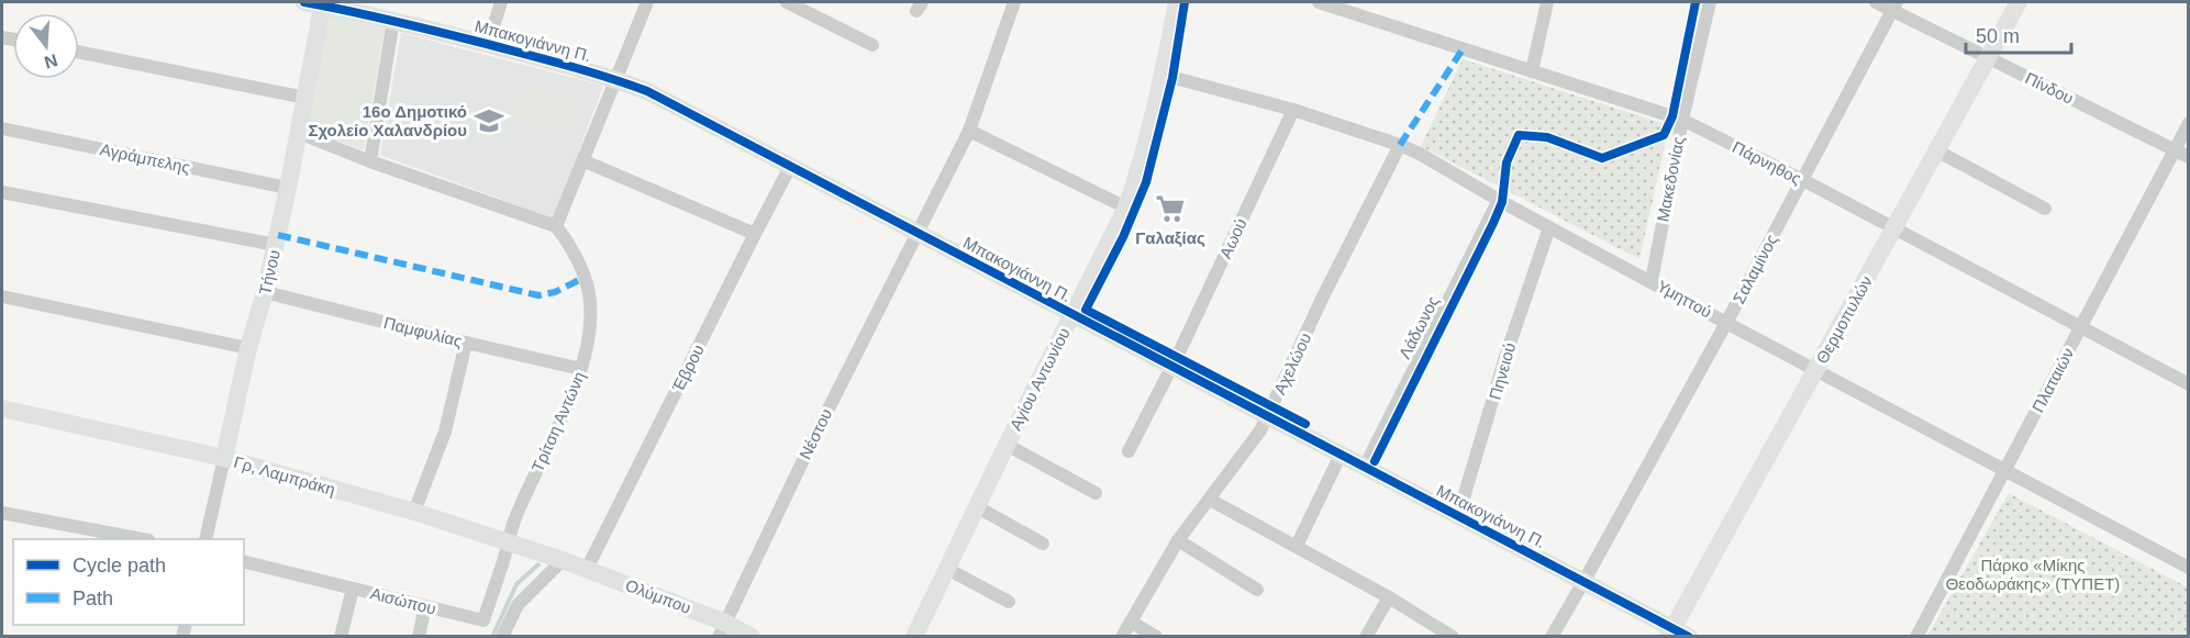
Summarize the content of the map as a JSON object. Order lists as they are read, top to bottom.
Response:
{
  "streets": {
    "street": [
      "Μπακογιάννη Π.",
      "Πίνδου",
      "Αγράμπελης",
      "Πάρνηθος",
      "Μακεδονίας",
      "Αωού",
      "Σαλαμίνος",
      "Τήνου",
      "Υμηττού",
      "Θερμοπυλών",
      "Λάδωνος",
      "Παμφυλίας",
      "Αχελώου",
      "Έβρου",
      "Πηνειού",
      "Αγίου Αντωνίου",
      "Πλαταιών",
      "Τρίτση Αντώνη",
      "Νέστου",
      "Γρ, Λαμπράκη",
      "Ολύμπου",
      "Αισώπου"
    ]
  },
  "crossings": [
    ["Μπακογιάννη Π.", "Αωού"],
    ["Μπακογιάννη Π.", "Σαλαμίνος"],
    ["Μπακογιάννη Π.", "Τήνου"],
    ["Μπακογιάννη Π.", "Θερμοπυλών"],
    ["Μπακογιάννη Π.", "Λάδωνος"],
    ["Μπακογιάννη Π.", "Αχελώου"],
    ["Μπακογιάννη Π.", "Έβρου"],
    ["Μπακογιάννη Π.", "Πηνειού"],
    ["Μπακογιάννη Π.", "Αγίου Αντωνίου"],
    ["Μπακογιάννη Π.", "Νέστου"],
    ["Πίνδου", "Σαλαμίνος"],
    ["Πίνδου", "Θερμοπυλών"],
    ["Πίνδου", "Πλαταιών"],
    ["Αγράμπελης", "Τήνου"],
    ["Πάρνηθος", "Μακεδονίας"],
    ["Πάρνηθος", "Σαλαμίνος"],
    ["Πάρνηθος", "Θερμοπυλών"],
    ["Πάρνηθος", "Πλαταιών"],
    ["Μακεδονίας", "Υμηττού"],
    ["Αωού", "Υμηττού"],
    ["Σαλαμίνος", "Υμηττού"],
    ["Τήνου", "Παμφυλίας"],
    ["Τήνου", "Γρ, Λαμπράκη"],
    ["Υμηττού", "Θερμοπυλών"],
    ["Υμηττού", "Λάδωνος"],
    ["Υμηττού", "Αχελώου"],
    ["Υμηττού", "Πηνειού"],
    ["Υμηττού", "Αγίου Αντωνίου"],
    ["Υμηττού", "Πλαταιών"],
    ["Παμφυλίας", "Τρίτση Αντώνη"],
    ["Έβρου", "Ολύμπου"],
    ["Τρίτση Αντώνη", "Γρ, Λαμπράκη"],
    ["Τρίτση Αντώνη", "Αισώπου"],
    ["Νέστου", "Ολύμπου"],
    ["Γρ, Λαμπράκη", "Ολύμπου"],
    ["Γρ, Λαμπράκη", "Αισώπου"]
  ],
  "parks": ["Πάρκο «Μίκης Θεοδωράκης» (ΤΥΠΕΤ)"],
  "places": {
    "school or university": ["16ο Δημοτικό Σχολείο Χαλανδρίου"],
    "supermarket": ["Γαλαξίας"]
  },
  "legend": ["Cycle path", "Path"],
  "scale_bar": "50 m",
  "north": "bottom"
}
